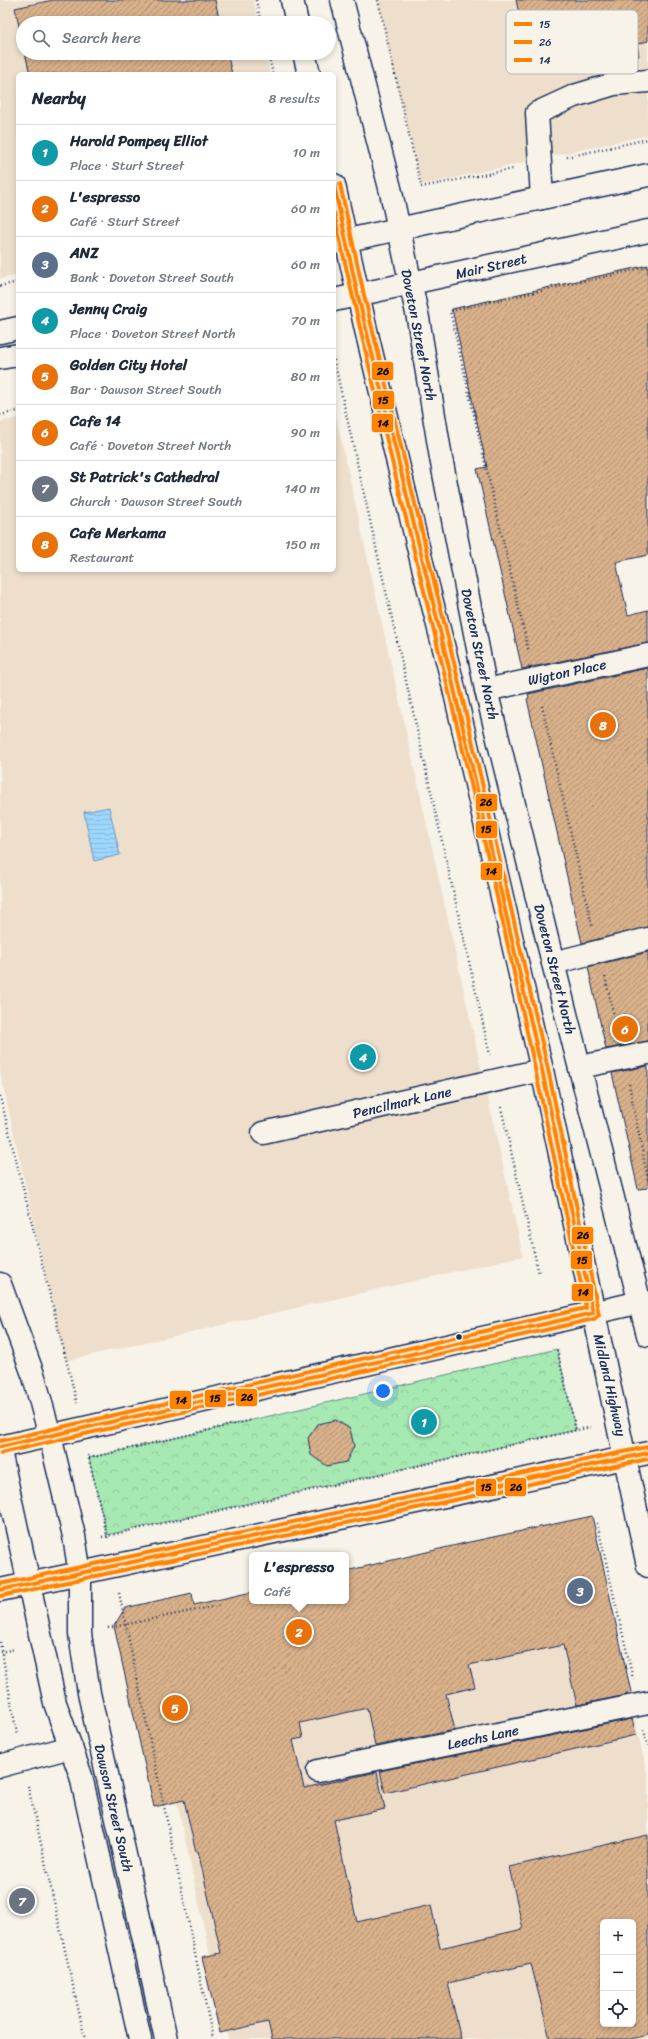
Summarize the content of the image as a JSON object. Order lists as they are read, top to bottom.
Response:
{
  "streets": {
    "main road": [
      "Mair Street",
      "Doveton Street North",
      "Wigton Place",
      "Pencilmark Lane",
      "Midland Highway",
      "Leechs Lane",
      "Dawson Street South"
    ]
  },
  "crossings": [
    ["Mair Street", "Doveton Street North"],
    ["Doveton Street North", "Wigton Place"]
  ],
  "lines": ["transit line 26", "transit line 15", "transit line 14"],
  "legend": ["15", "26", "14"],
  "page": {
    "search": "Search here",
    "heading": ["Nearby", "8 results"],
    "list": [
      {
        "mark": "1",
        "name": "Harold Pompey Elliot",
        "note": "Place · Sturt Street",
        "value": "10 m"
      },
      {
        "mark": "2",
        "name": "L'espresso",
        "note": "Café · Sturt Street",
        "value": "60 m"
      },
      {
        "mark": "3",
        "name": "ANZ",
        "note": "Bank · Doveton Street South",
        "value": "60 m"
      },
      {
        "mark": "4",
        "name": "Jenny Craig",
        "note": "Place · Doveton Street North",
        "value": "70 m"
      },
      {
        "mark": "5",
        "name": "Golden City Hotel",
        "note": "Bar · Dawson Street South",
        "value": "80 m"
      },
      {
        "mark": "6",
        "name": "Cafe 14",
        "note": "Café · Doveton Street North",
        "value": "90 m"
      },
      {
        "mark": "7",
        "name": "St Patrick's Cathedral",
        "note": "Church · Dawson Street South",
        "value": "140 m"
      },
      {
        "mark": "8",
        "name": "Cafe Merkama",
        "note": "Restaurant",
        "value": "150 m"
      }
    ],
    "pins": [
      "8",
      "6",
      "4",
      "1",
      "3",
      "2",
      "5",
      "7"
    ],
    "popup": ["L'espresso", "Café"],
    "map_buttons": ["+", "−"]
  }
}
